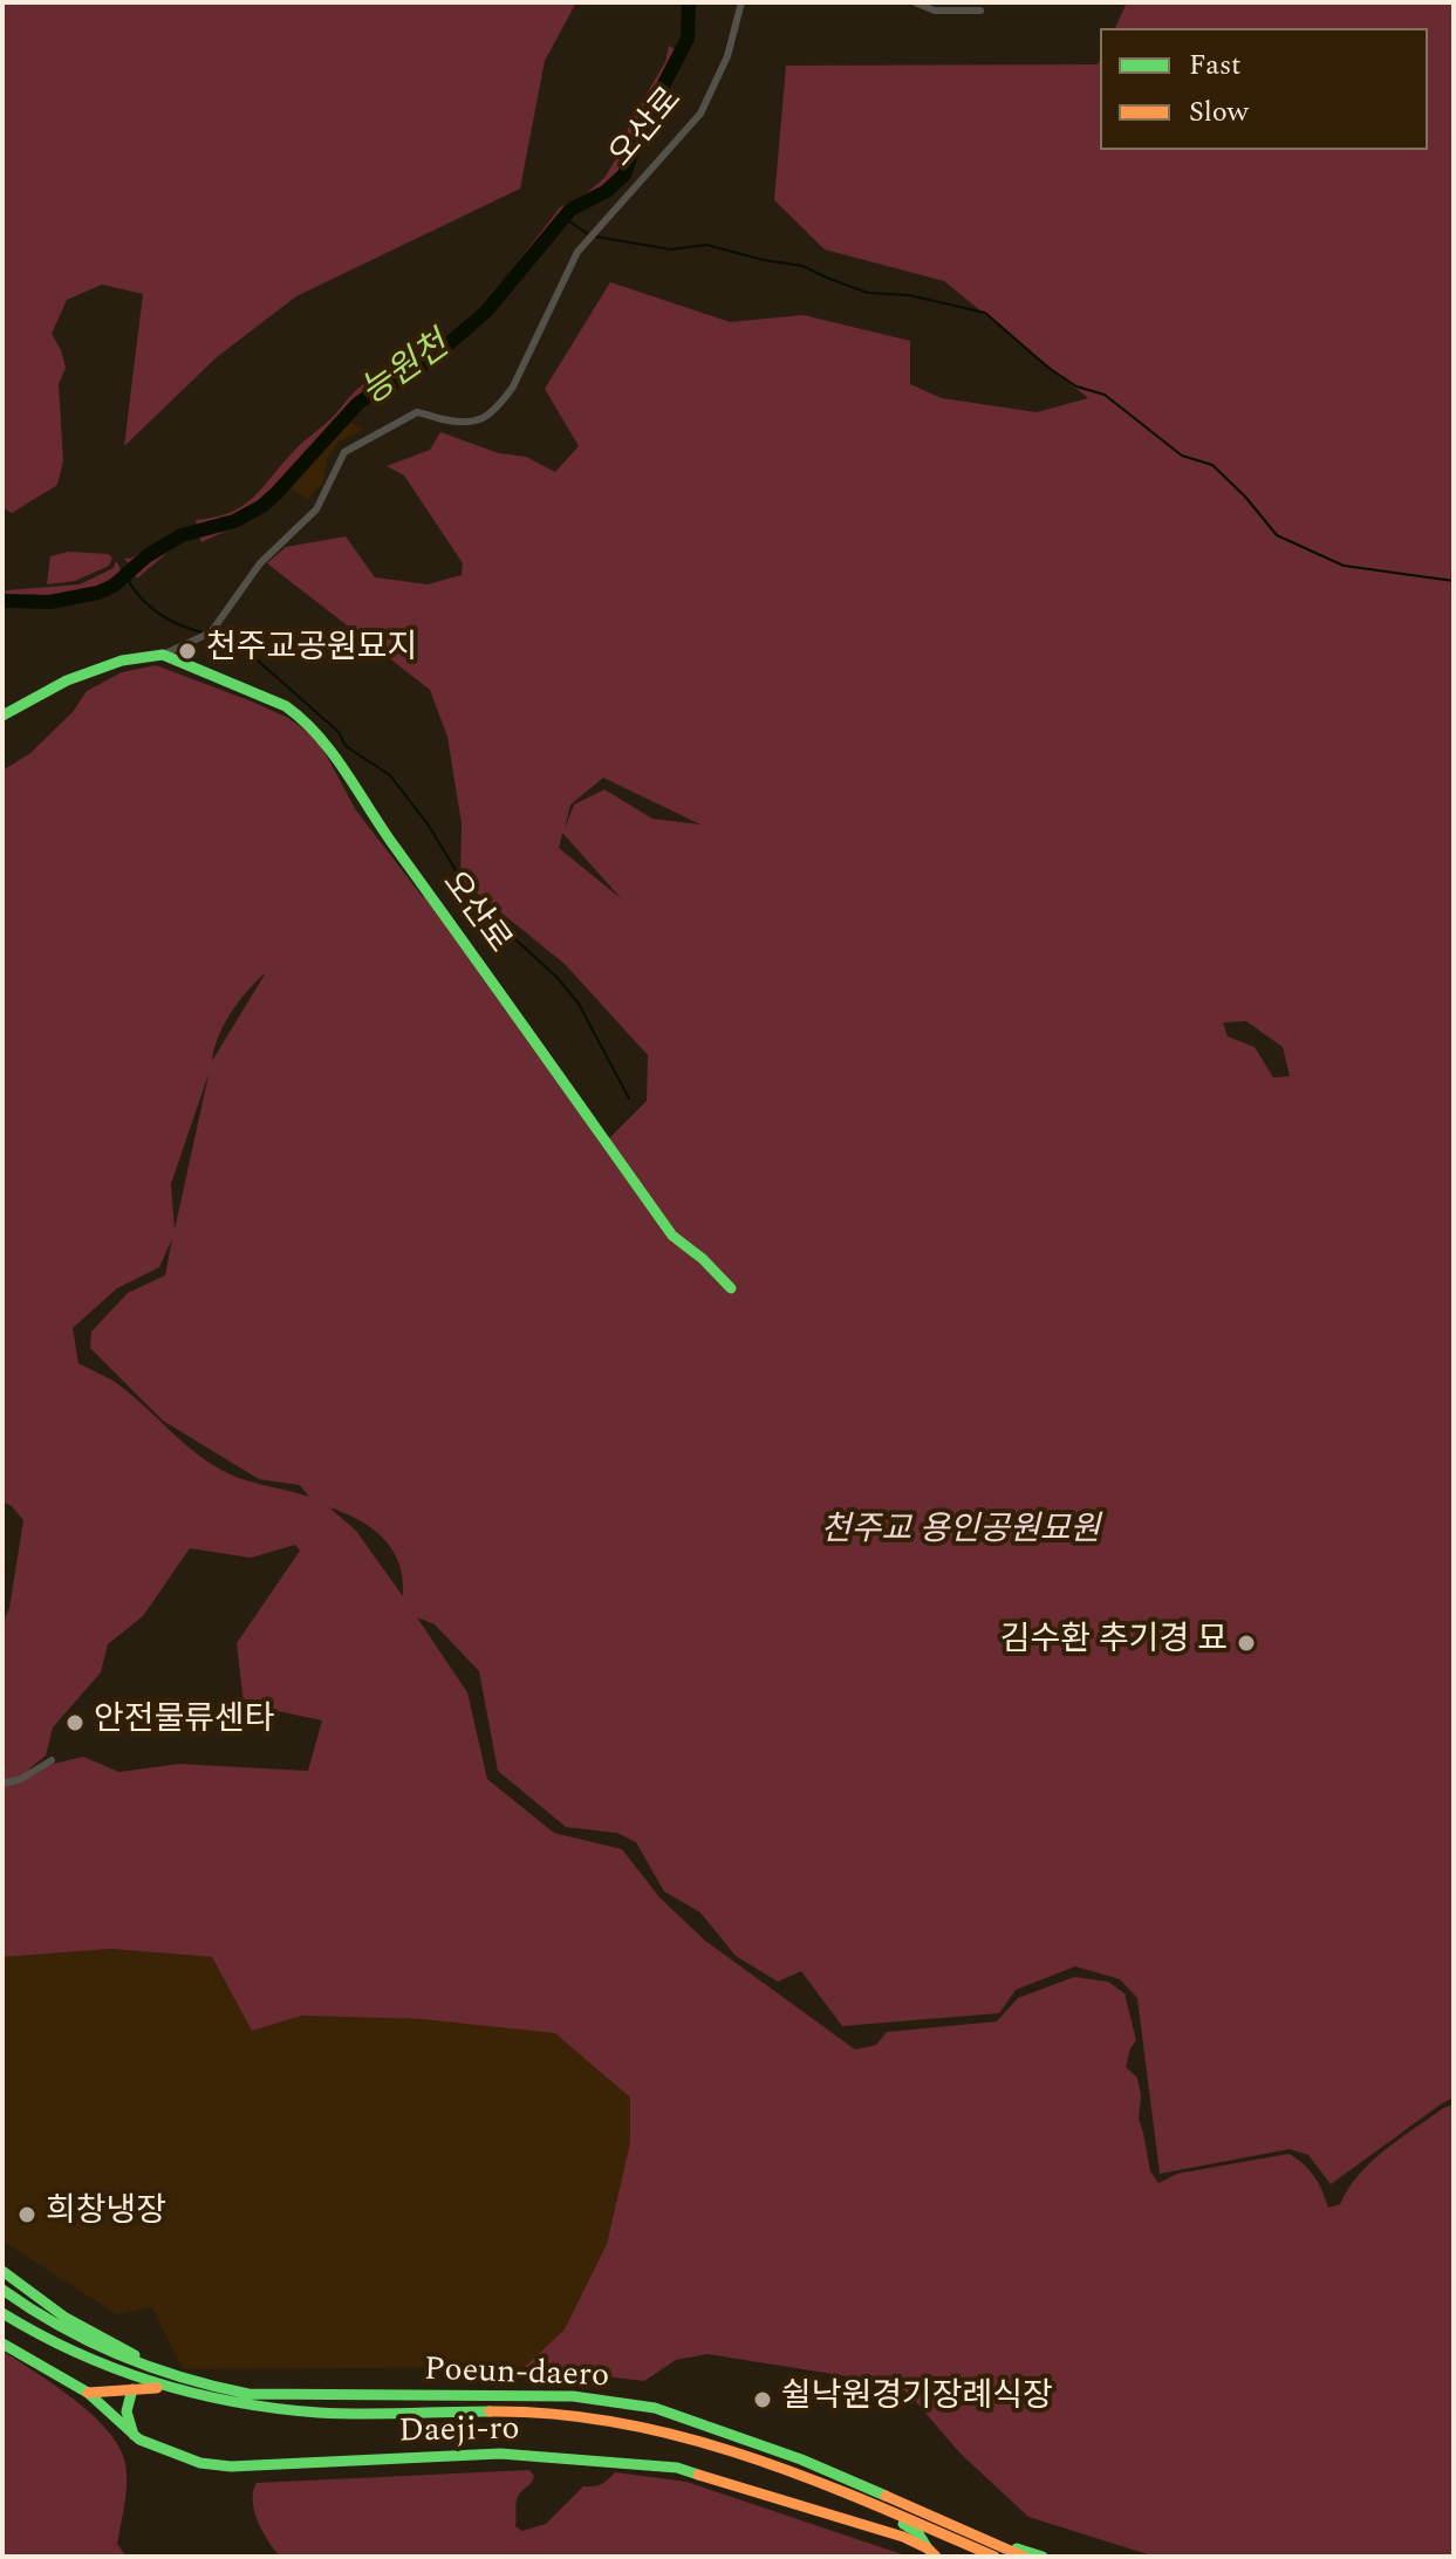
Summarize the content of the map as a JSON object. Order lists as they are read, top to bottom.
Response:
{
  "streets": {
    "main road": ["오산로", "Poeun-daero", "Daeji-ro"]
  },
  "water": ["능원천"],
  "parks": ["천주교 용인공원묘원"],
  "places": [
    "천주교공원묘지",
    "김수환 추기경 묘",
    "안전물류센타",
    "희창냉장",
    "쉴낙원경기장례식장"
  ],
  "legend": ["Fast", "Slow"]
}
